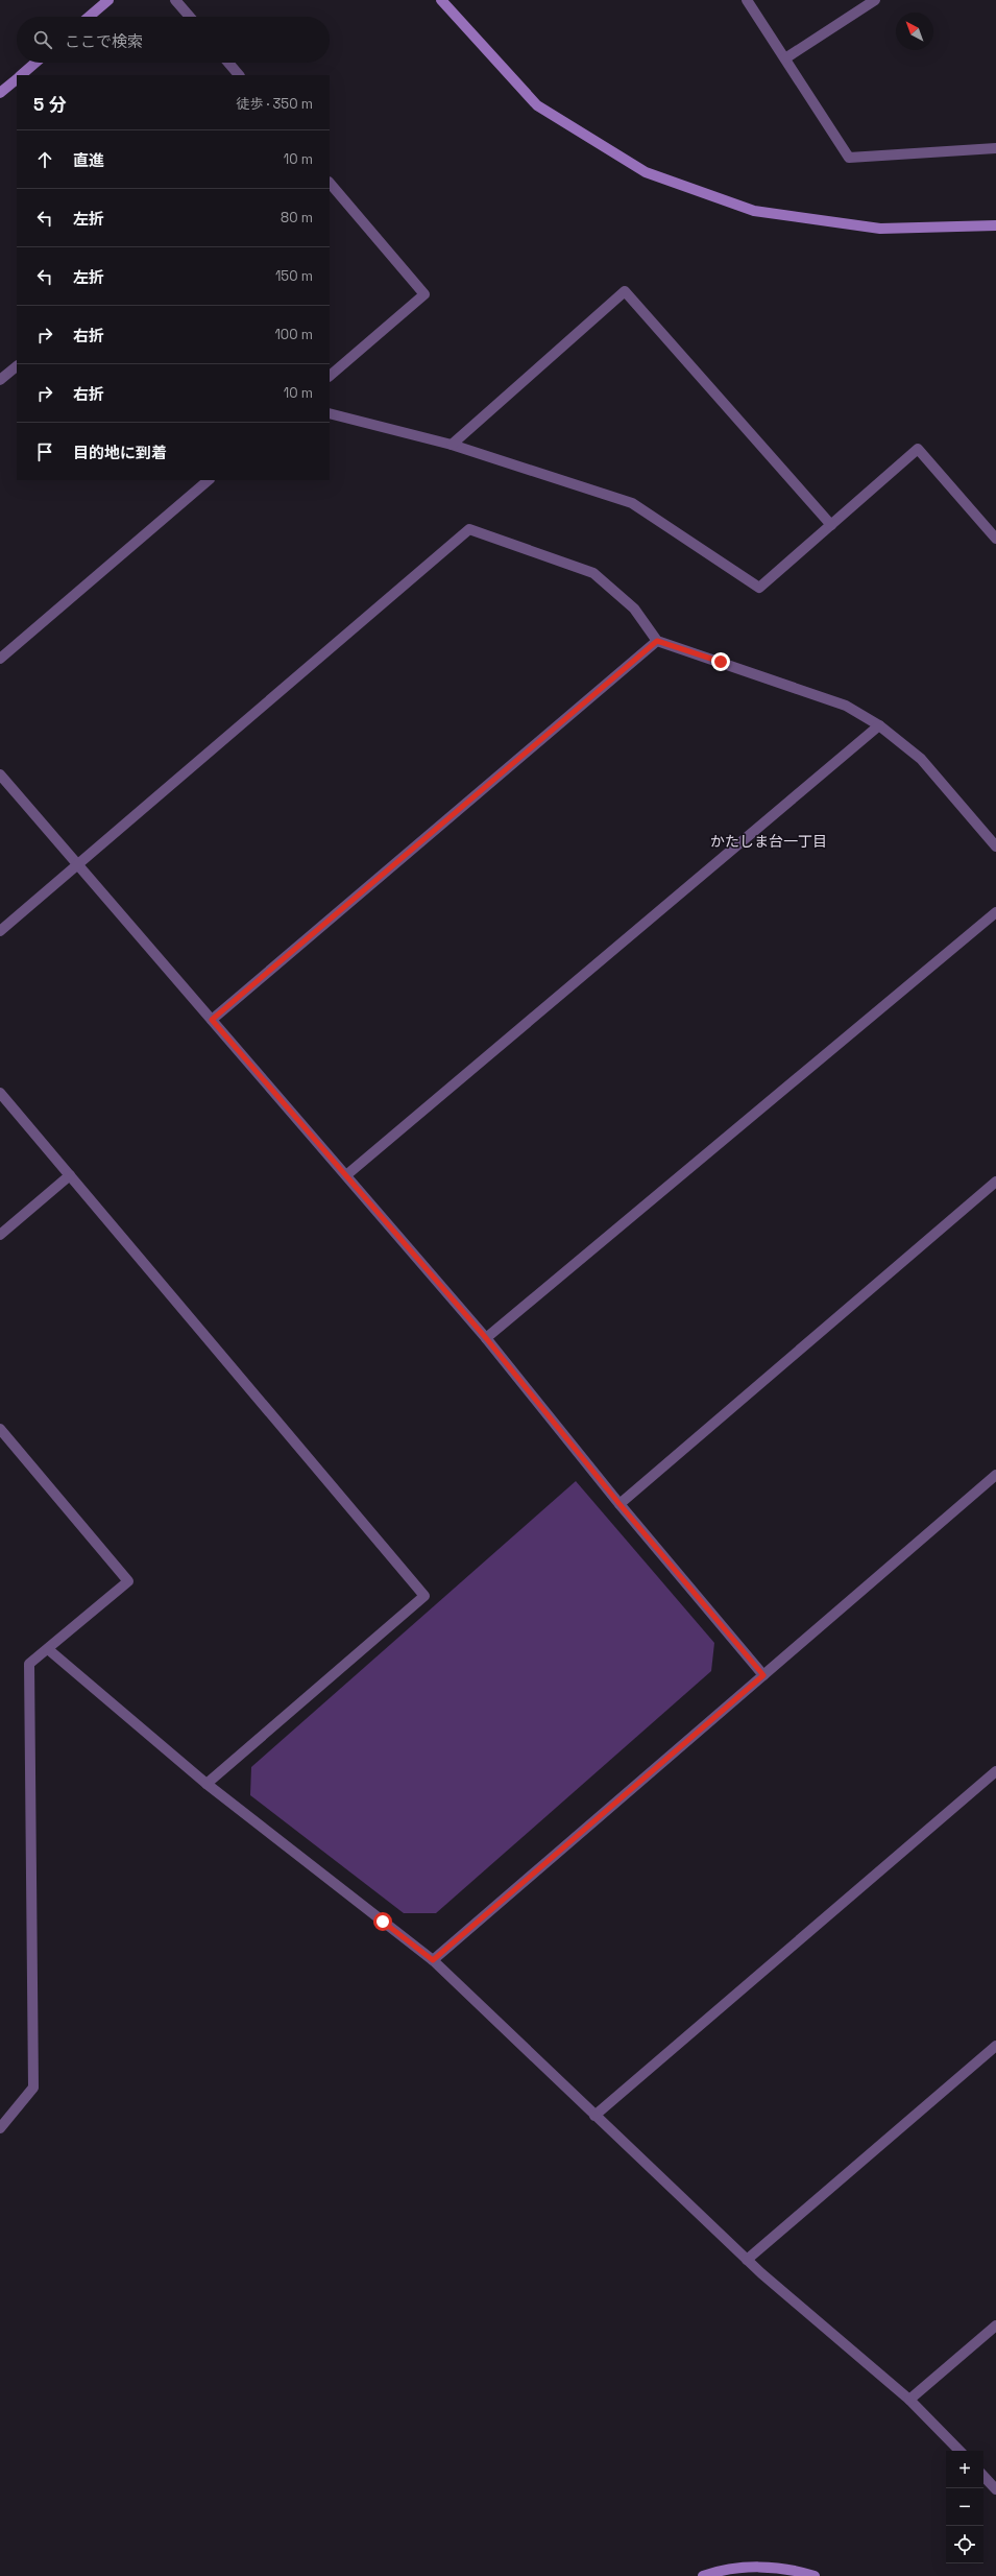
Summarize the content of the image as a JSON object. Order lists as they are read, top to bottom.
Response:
{
  "districts": ["かたしま台一丁目"],
  "north": "top left",
  "page": {
    "search": "ここで検索",
    "heading": ["5 分", "徒歩 · 350 m"],
    "list": [
      ["直進", "10 m"],
      ["左折", "80 m"],
      ["左折", "150 m"],
      ["右折", "100 m"],
      ["右折", "10 m"],
      "目的地に到着"
    ],
    "map_buttons": ["+", "−"]
  }
}
